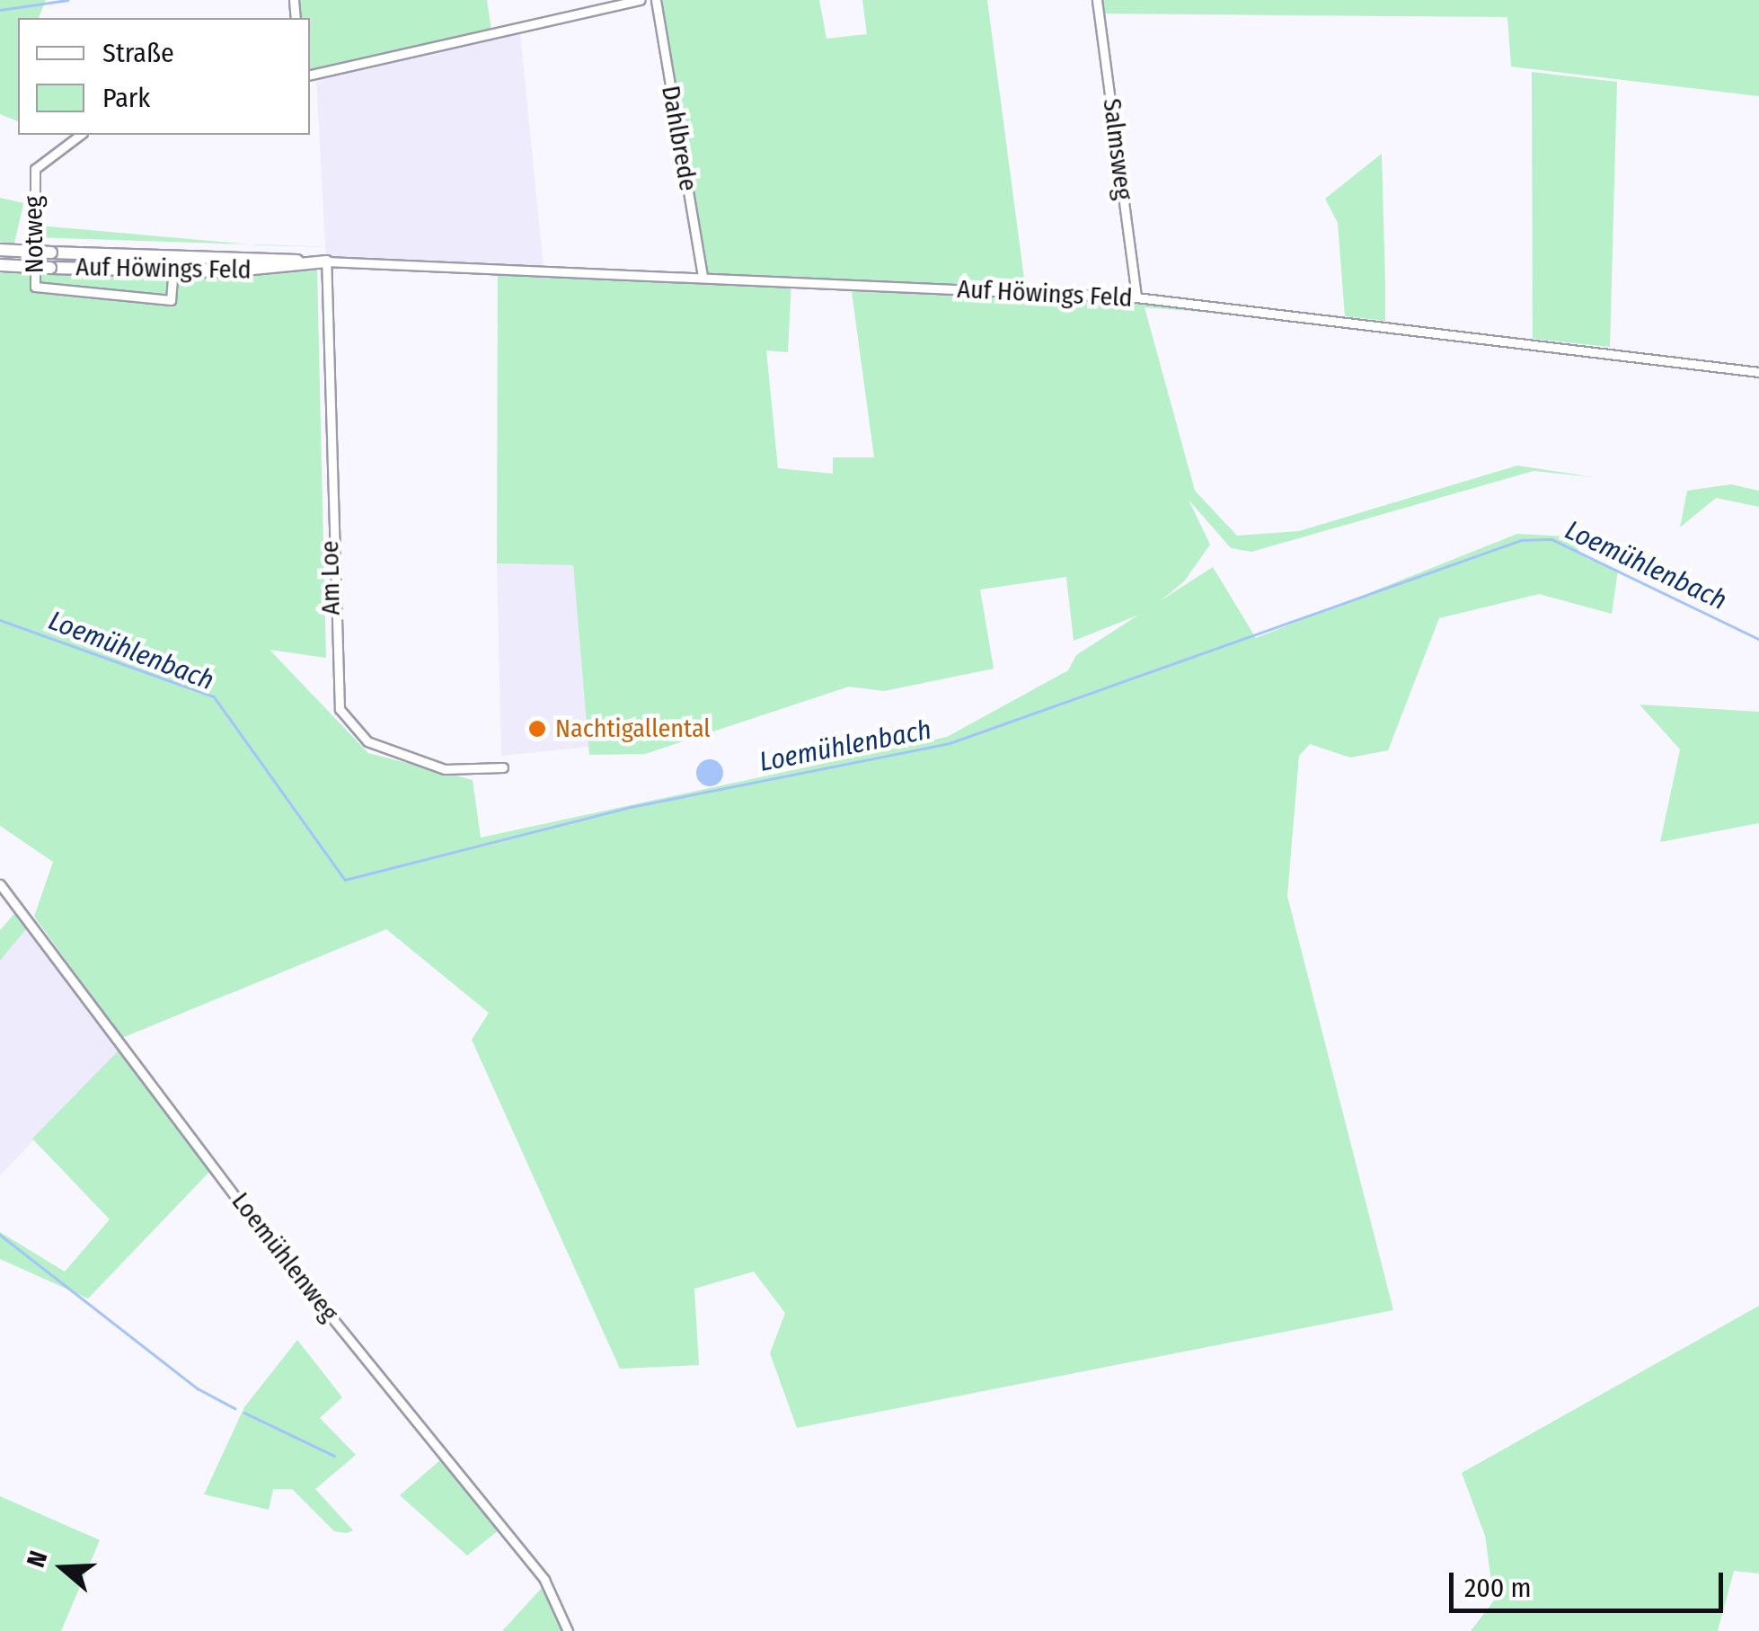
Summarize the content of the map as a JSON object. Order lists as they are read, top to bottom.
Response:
{
  "streets": {
    "main road": ["Auf Höwings Feld"],
    "street": [
      "Dahlbrede",
      "Salmsweg",
      "Notweg",
      "Am Loe",
      "Loemühlenweg"
    ]
  },
  "crossings": [
    ["Dahlbrede", "Auf Höwings Feld"],
    ["Salmsweg", "Auf Höwings Feld"],
    ["Notweg", "Auf Höwings Feld"],
    ["Auf Höwings Feld", "Am Loe"]
  ],
  "water": ["Loemühlenbach"],
  "places": ["Nachtigallental"],
  "legend": ["Straße", "Park"],
  "scale_bar": "200 m",
  "north": "left"
}
